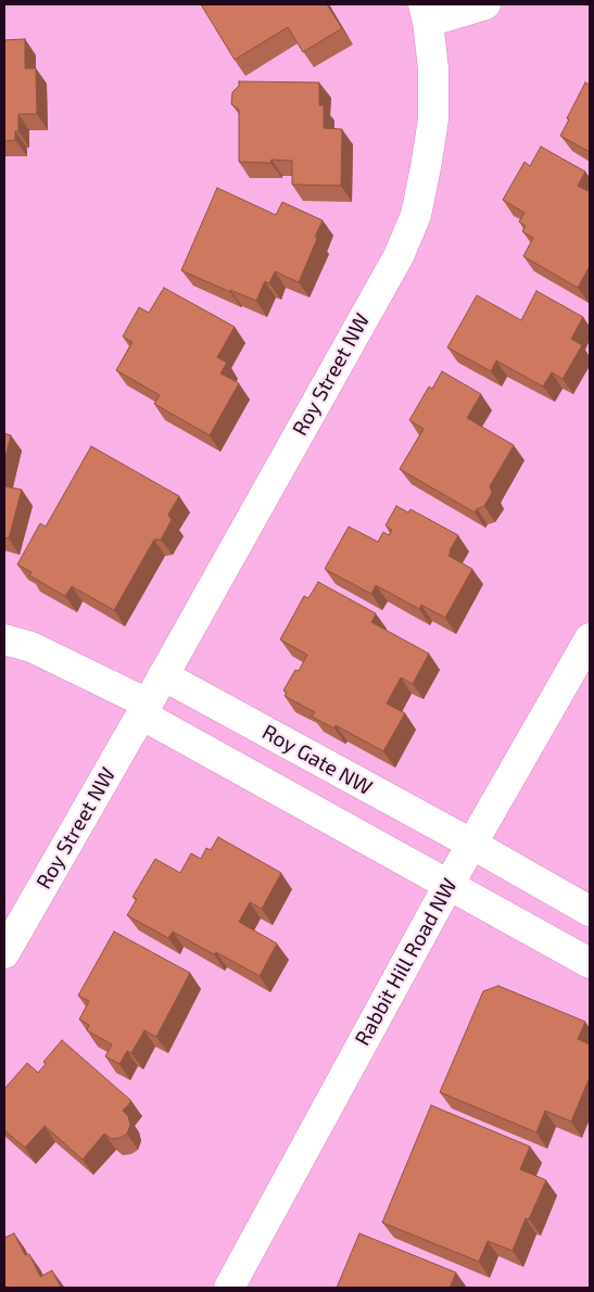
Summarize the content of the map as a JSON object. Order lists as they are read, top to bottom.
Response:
{
  "streets": {
    "street": ["Roy Street NW", "Roy Gate NW", "Rabbit Hill Road NW"]
  },
  "crossings": [
    ["Roy Street NW", "Roy Gate NW"],
    ["Roy Gate NW", "Rabbit Hill Road NW"]
  ]
}
